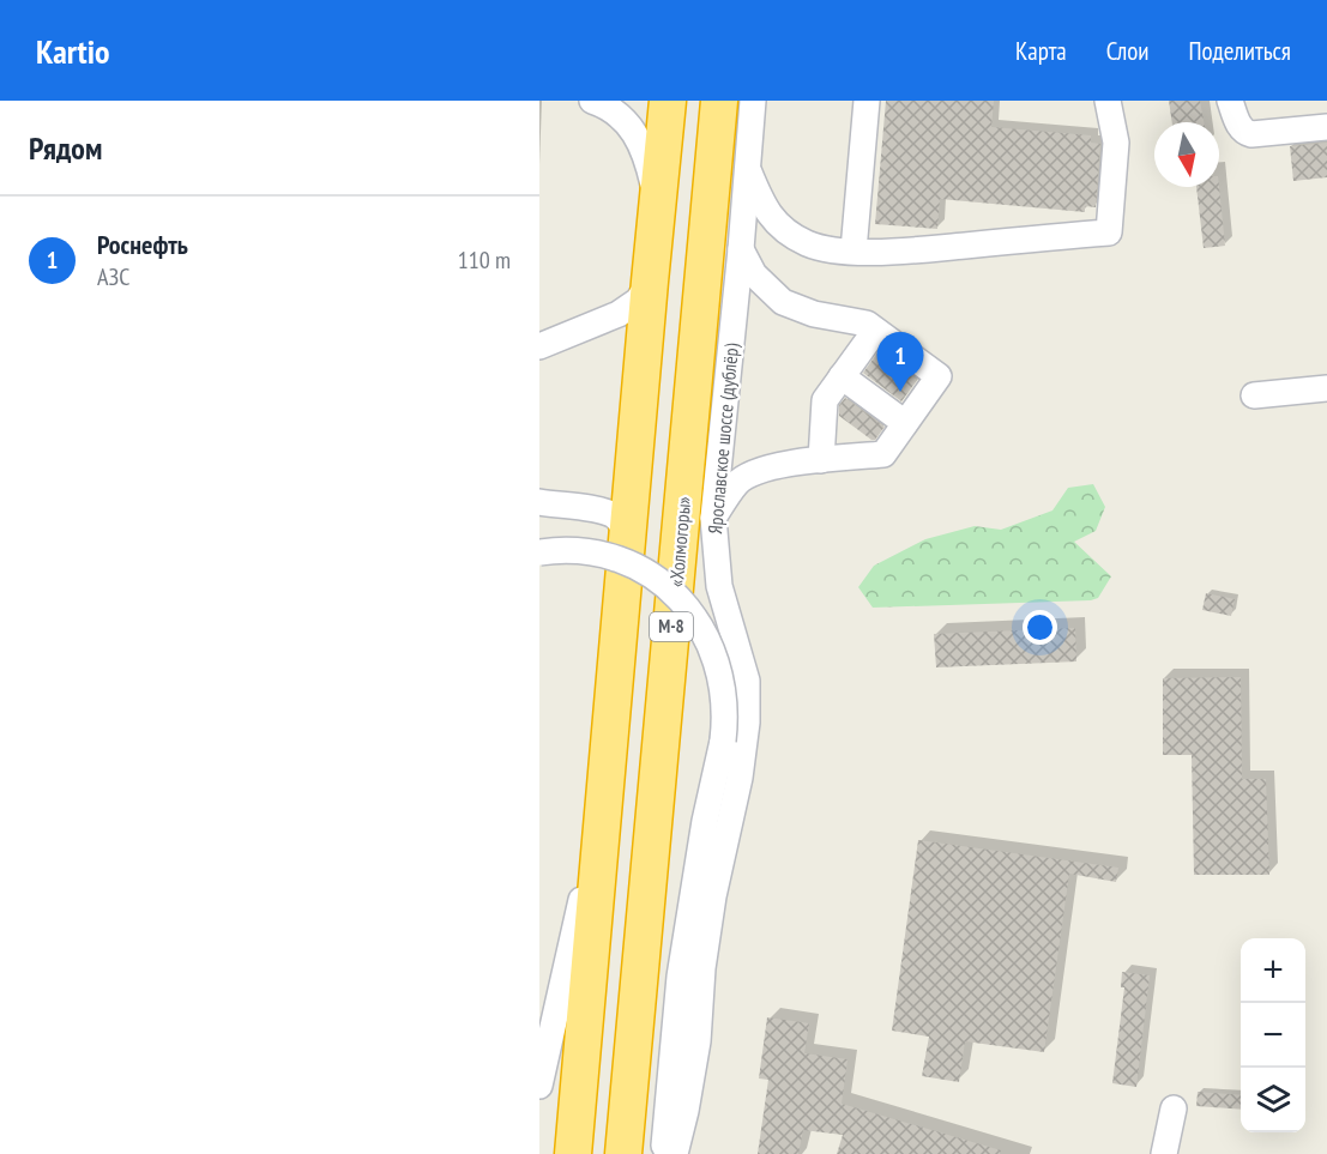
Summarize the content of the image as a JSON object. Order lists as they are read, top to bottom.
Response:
{
  "streets": {
    "highway": ["«Холмогоры»", "М-8"],
    "street": ["Ярославское шоссе (дублёр)"]
  },
  "north": "bottom",
  "page": {
    "header": "Kartio",
    "nav": ["Карта", "Слои", "Поделиться"],
    "heading": "Рядом",
    "list": [
      {
        "mark": "1",
        "name": "Роснефть",
        "note": "АЗС",
        "value": "110 m"
      }
    ],
    "pins": "1",
    "map_buttons": ["+", "−"]
  }
}
